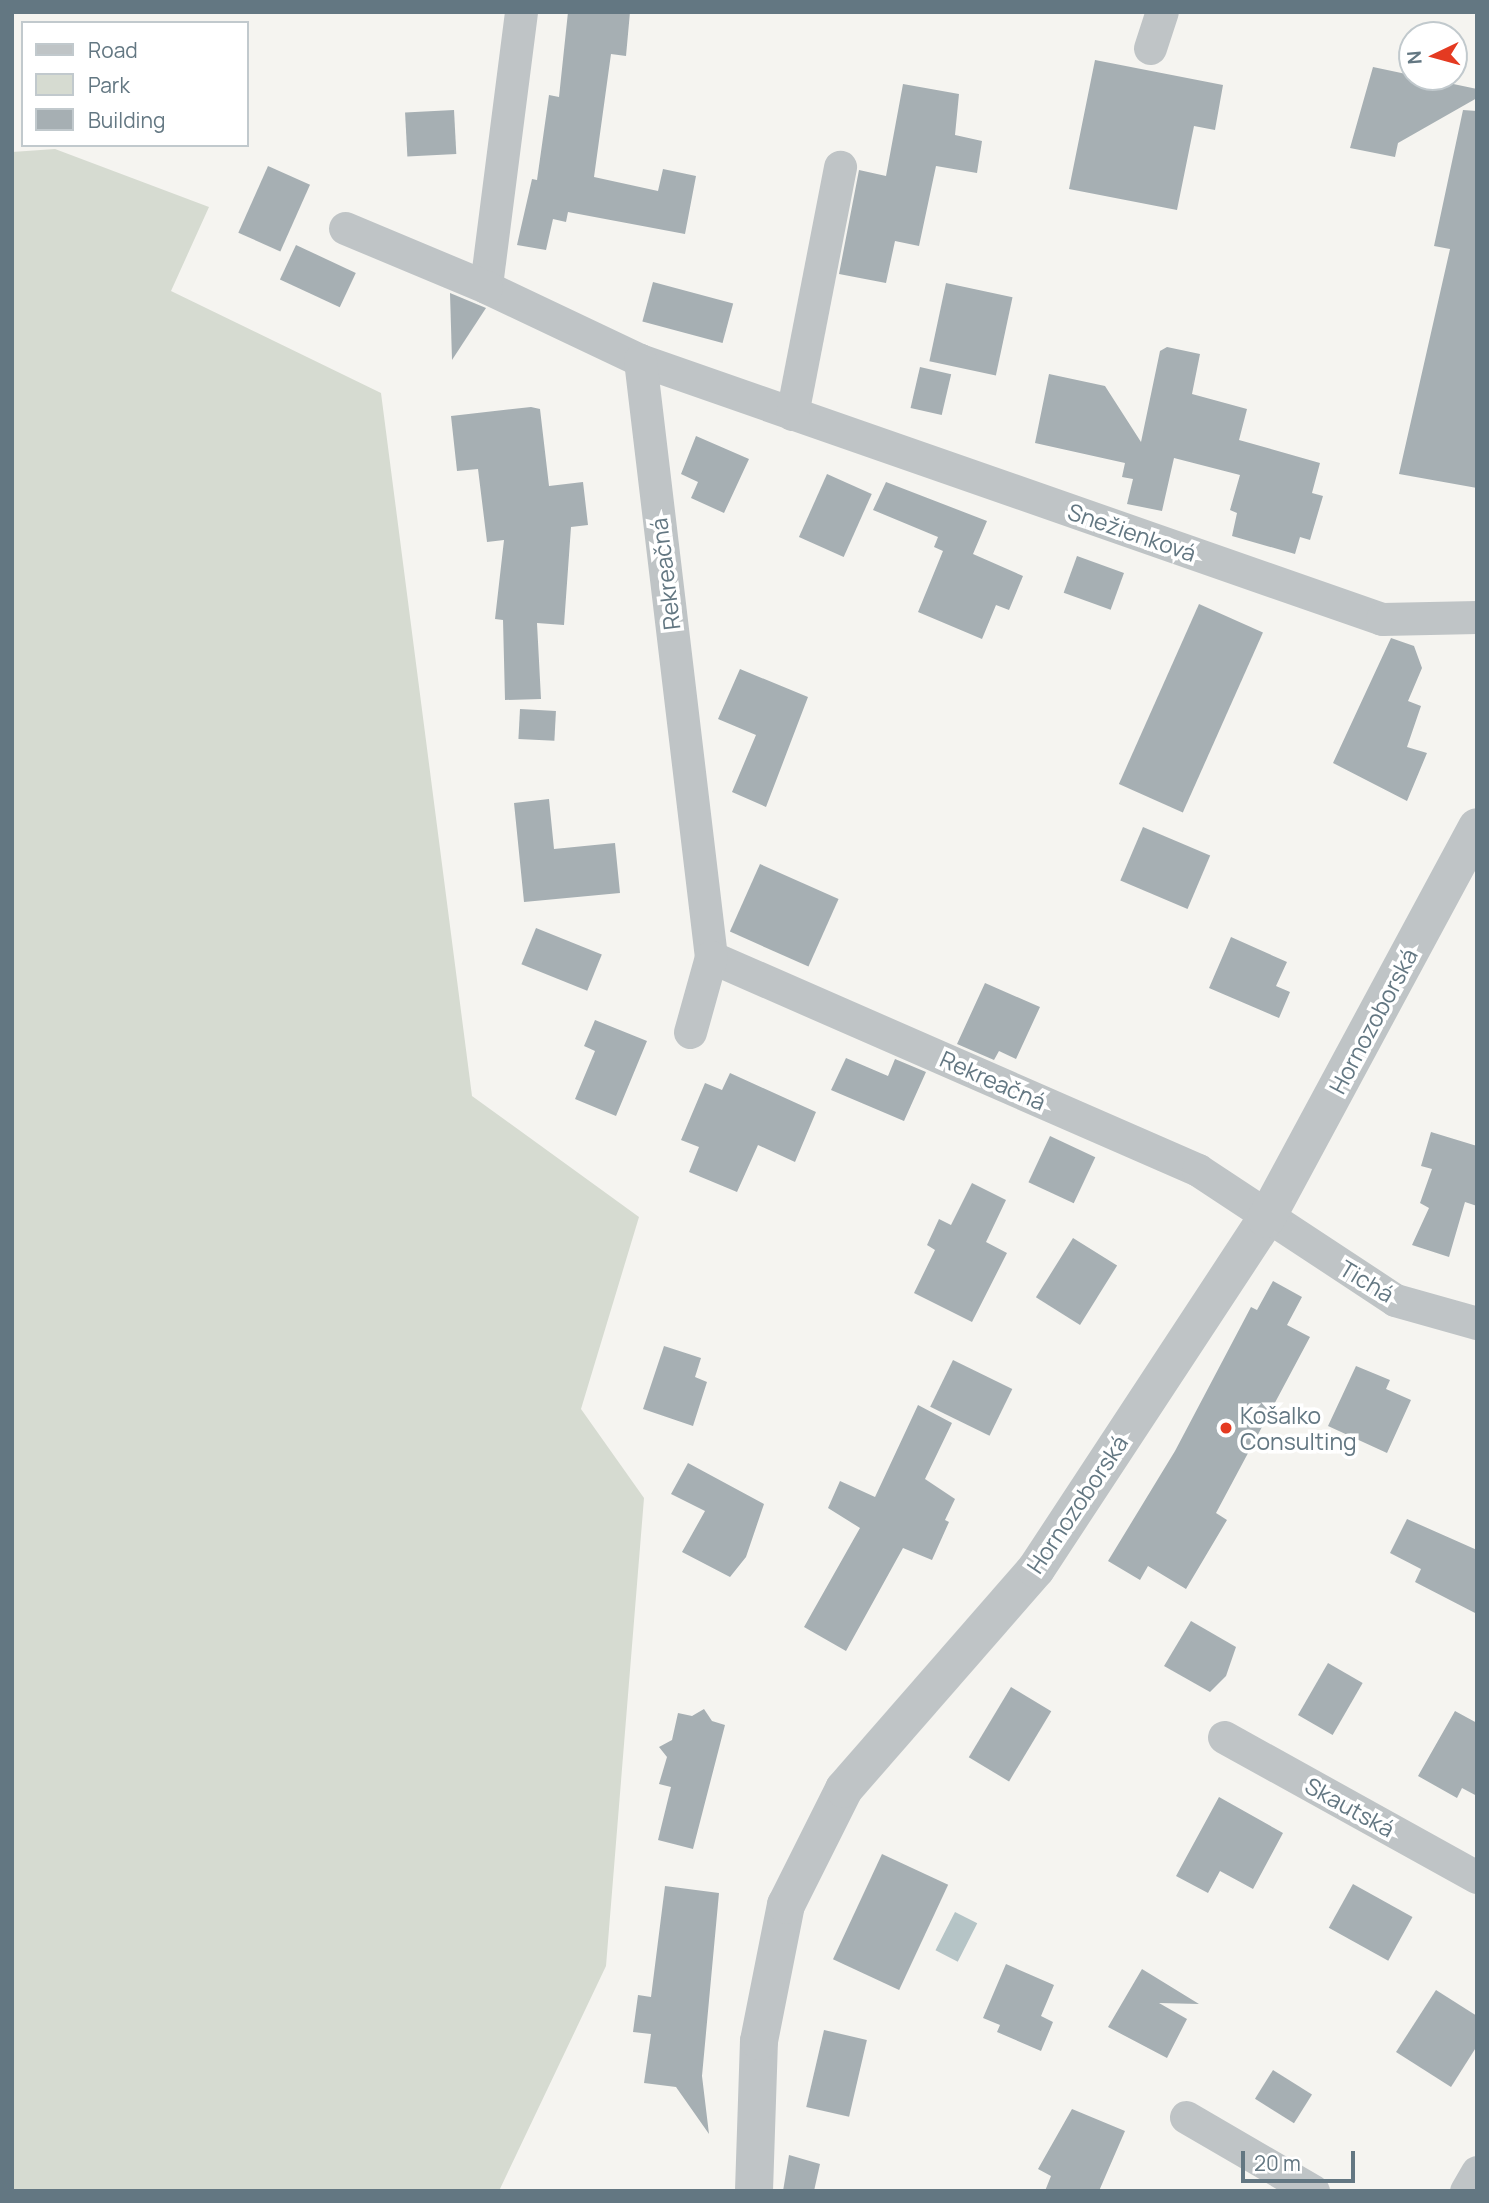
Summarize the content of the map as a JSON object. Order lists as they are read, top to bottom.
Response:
{
  "streets": {
    "street": [
      "Snežienková",
      "Rekreačná",
      "Hornozoborská",
      "Tichá",
      "Skautská"
    ]
  },
  "crossings": [
    ["Snežienková", "Rekreačná"],
    ["Rekreačná", "Hornozoborská"],
    ["Rekreačná", "Tichá"],
    ["Hornozoborská", "Tichá"]
  ],
  "places": ["Košalko Consulting"],
  "legend": ["Road", "Park", "Building"],
  "scale_bar": "20 m",
  "north": "left"
}
